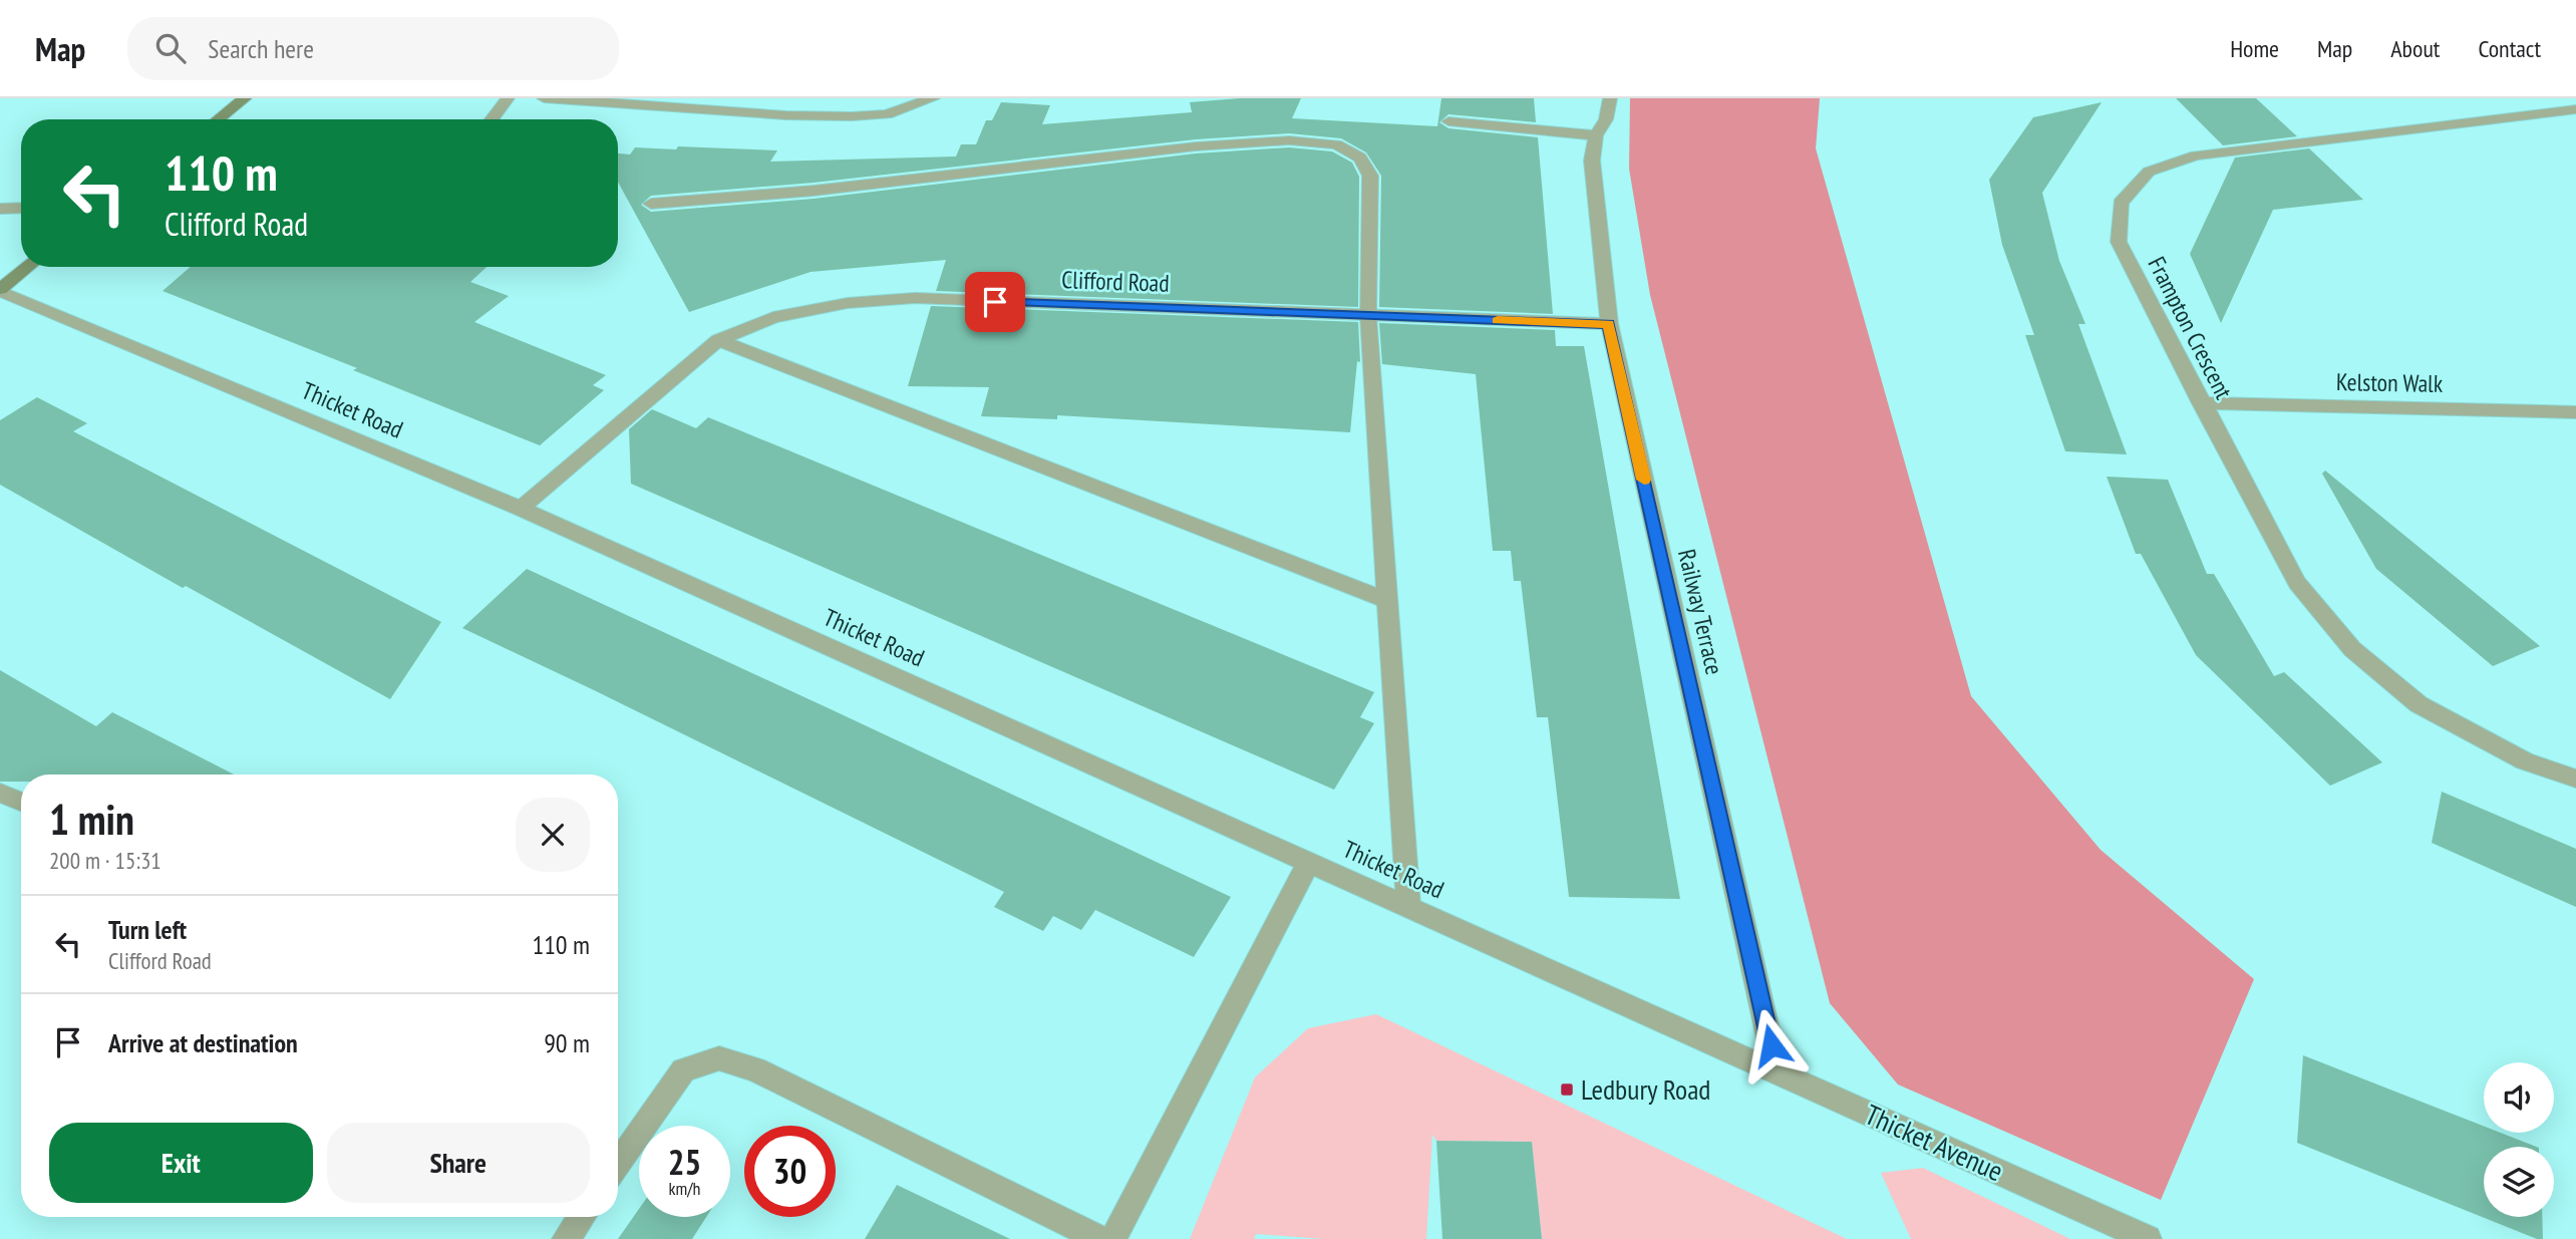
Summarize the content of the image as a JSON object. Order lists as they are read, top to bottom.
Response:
{
  "streets": {
    "street": [
      "Clifford Road",
      "Frampton Crescent",
      "Kelston Walk",
      "Thicket Road",
      "Railway Terrace",
      "Thicket Avenue"
    ]
  },
  "crossings": [
    ["Clifford Road", "Thicket Road"],
    ["Clifford Road", "Railway Terrace"],
    ["Frampton Crescent", "Kelston Walk"],
    ["Thicket Road", "Thicket Avenue"],
    ["Railway Terrace", "Thicket Avenue"]
  ],
  "places": {
    "transit": ["Ledbury Road"]
  },
  "page": {
    "header": "Map",
    "search": "Search here",
    "nav": [
      "Home",
      "Map",
      "About",
      "Contact"
    ],
    "turn": ["110 m", "Clifford Road"],
    "heading": ["1 min", "200 m · 15:31"],
    "list": [
      {
        "name": "Turn left",
        "note": "Clifford Road",
        "value": "110 m"
      },
      {
        "name": "Arrive at destination",
        "value": "90 m"
      }
    ],
    "buttons": ["Exit", "Share"],
    "speed": "25 km/h",
    "limit": "30"
  }
}
